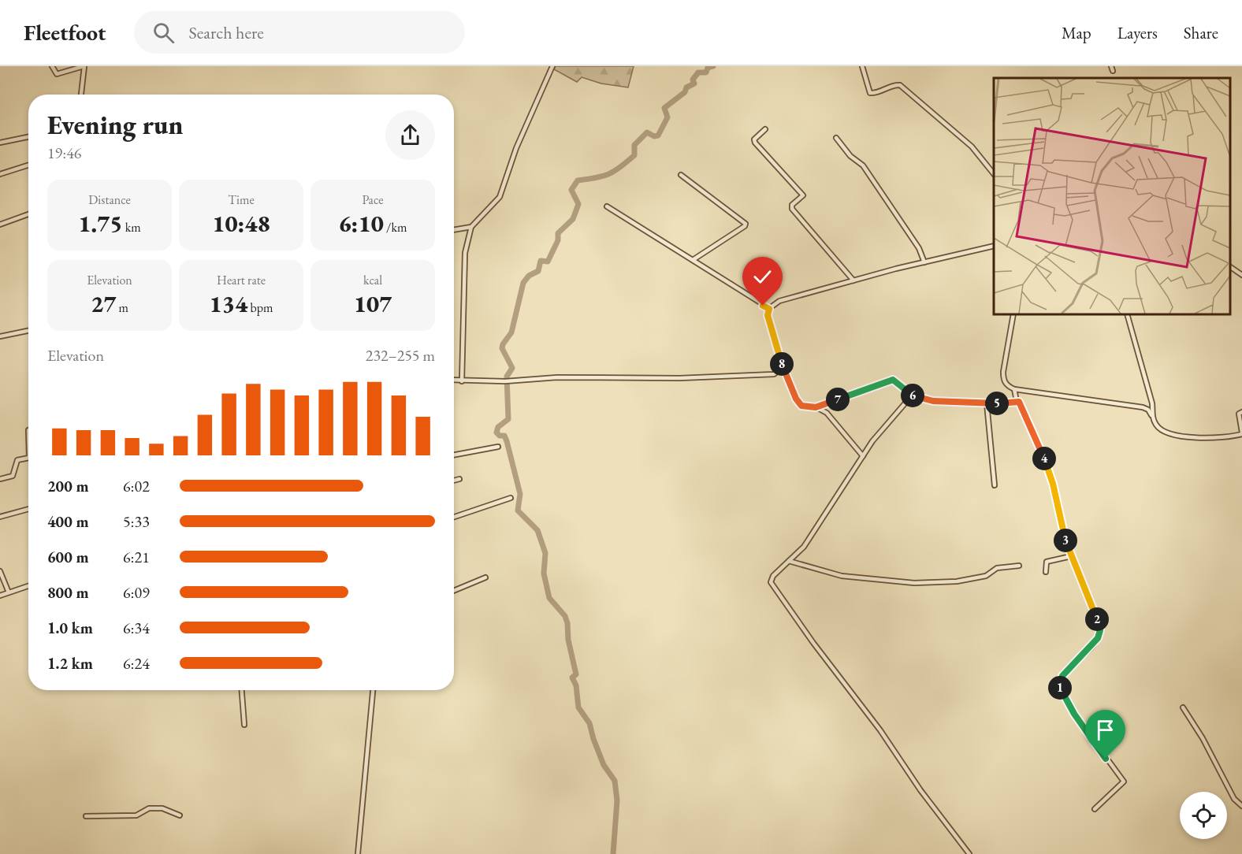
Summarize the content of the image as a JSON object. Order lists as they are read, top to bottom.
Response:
{
  "page": {
    "header": "Fleetfoot",
    "search": "Search here",
    "nav": ["Map", "Layers", "Share"],
    "heading": ["Evening run", "19:46"],
    "stats": [
      ["Distance", "1.75 km"],
      ["Time", "10:48"],
      ["Pace", "6:10 /km"],
      ["Elevation", "27 m"],
      ["Heart rate", "134 bpm"],
      ["kcal", "107"]
    ],
    "chart": ["Elevation", "232–255 m"],
    "pins": [
      "8",
      "6",
      "7",
      "5",
      "4",
      "3",
      "2",
      "1"
    ],
    "list": [
      {
        "name": "200 m",
        "note": "6:02"
      },
      {
        "name": "400 m",
        "note": "5:33"
      },
      {
        "name": "600 m",
        "note": "6:21"
      },
      {
        "name": "800 m",
        "note": "6:09"
      },
      {
        "name": "1.0 km",
        "note": "6:34"
      },
      {
        "name": "1.2 km",
        "note": "6:24"
      }
    ]
  }
}
